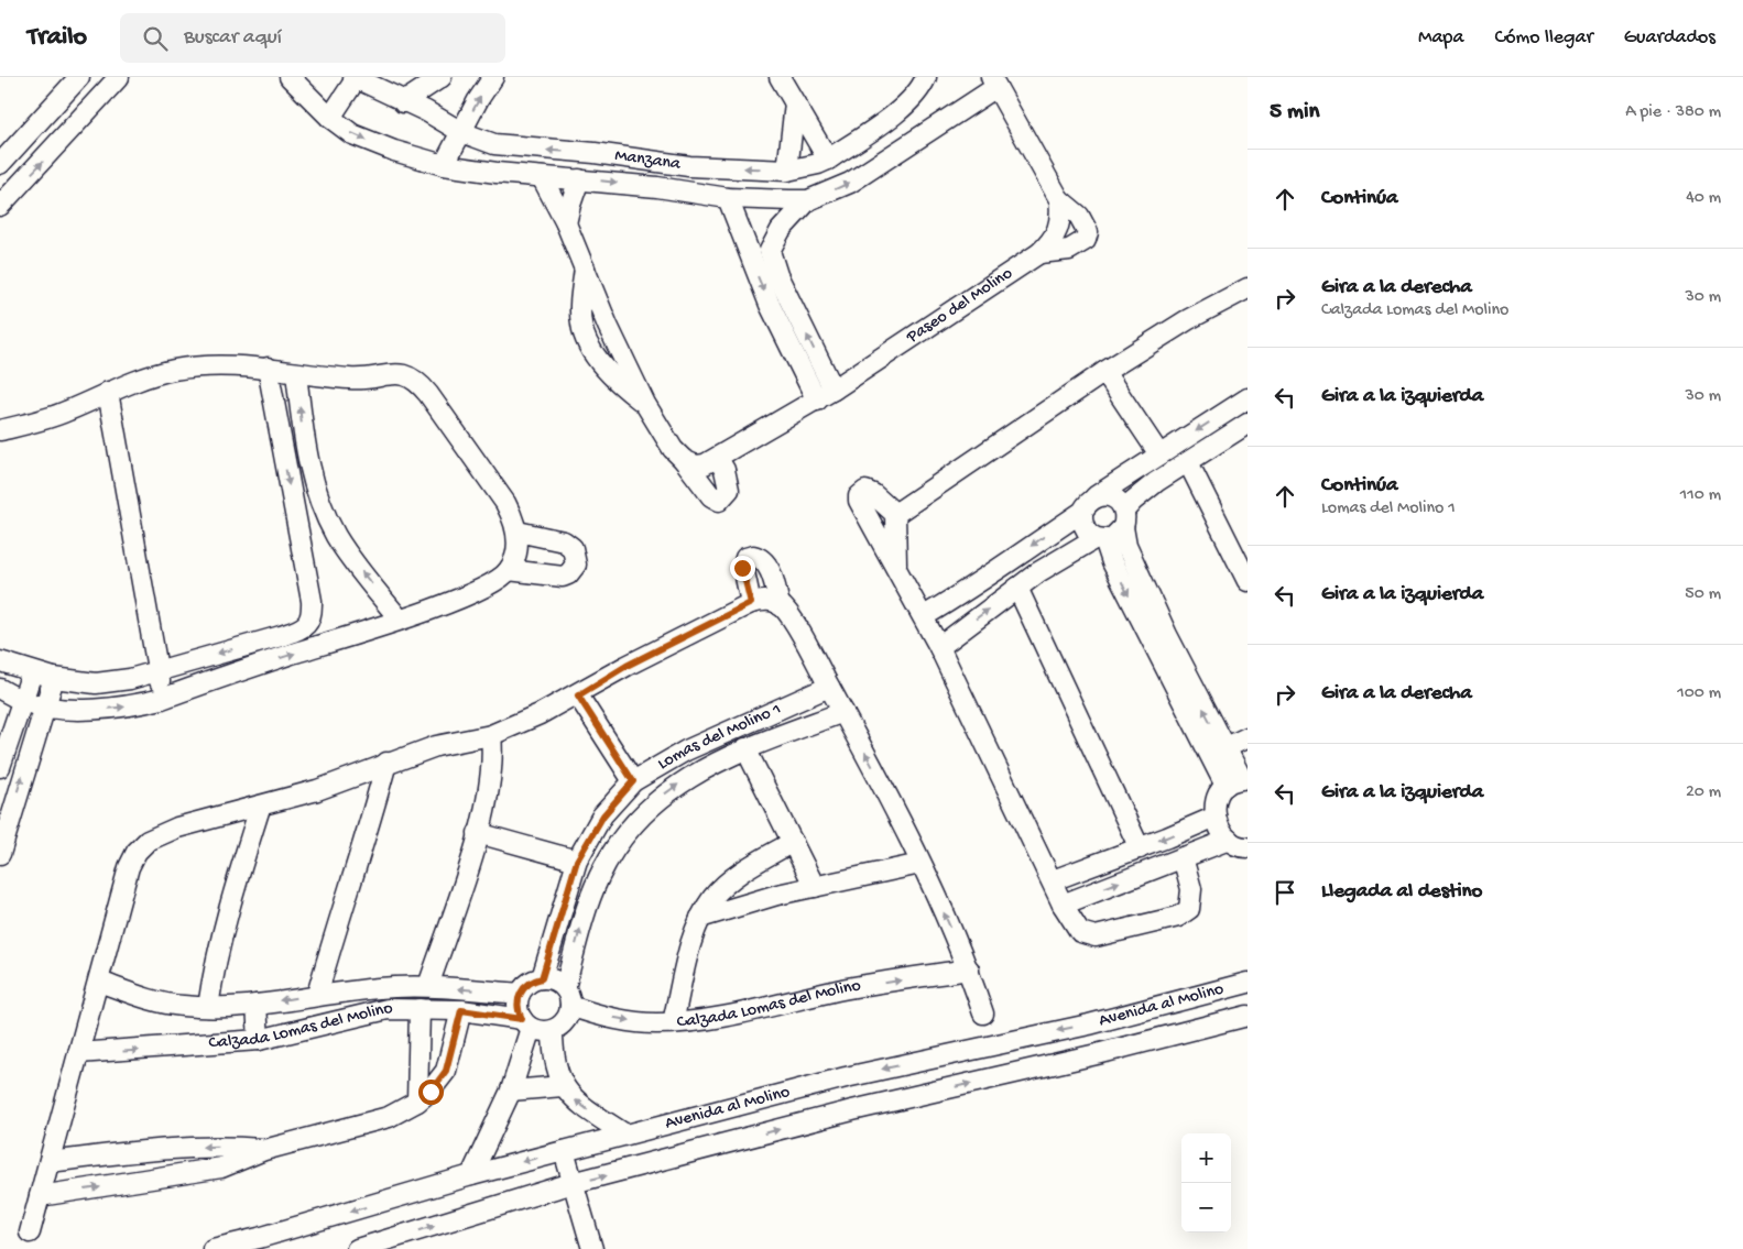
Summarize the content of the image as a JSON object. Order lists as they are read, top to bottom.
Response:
{
  "streets": {
    "street": [
      "Manzana",
      "Paseo del Molino",
      "Lomas del Molino 1",
      "Calzada Lomas del Molino",
      "Avenida al Molino"
    ]
  },
  "crossings": [
    ["Lomas del Molino 1", "Calzada Lomas del Molino"]
  ],
  "page": {
    "header": "Trailo",
    "search": "Buscar aquí",
    "nav": ["Mapa", "Cómo llegar", "Guardados"],
    "heading": ["5 min", "A pie · 380 m"],
    "list": [
      ["Continúa", "40 m"],
      ["Gira a la derecha", "Calzada Lomas del Molino", "30 m"],
      ["Gira a la izquierda", "30 m"],
      ["Continúa", "Lomas del Molino 1", "110 m"],
      ["Gira a la izquierda", "50 m"],
      ["Gira a la derecha", "100 m"],
      ["Gira a la izquierda", "20 m"],
      "Llegada al destino"
    ],
    "map_buttons": ["+", "−"]
  }
}
